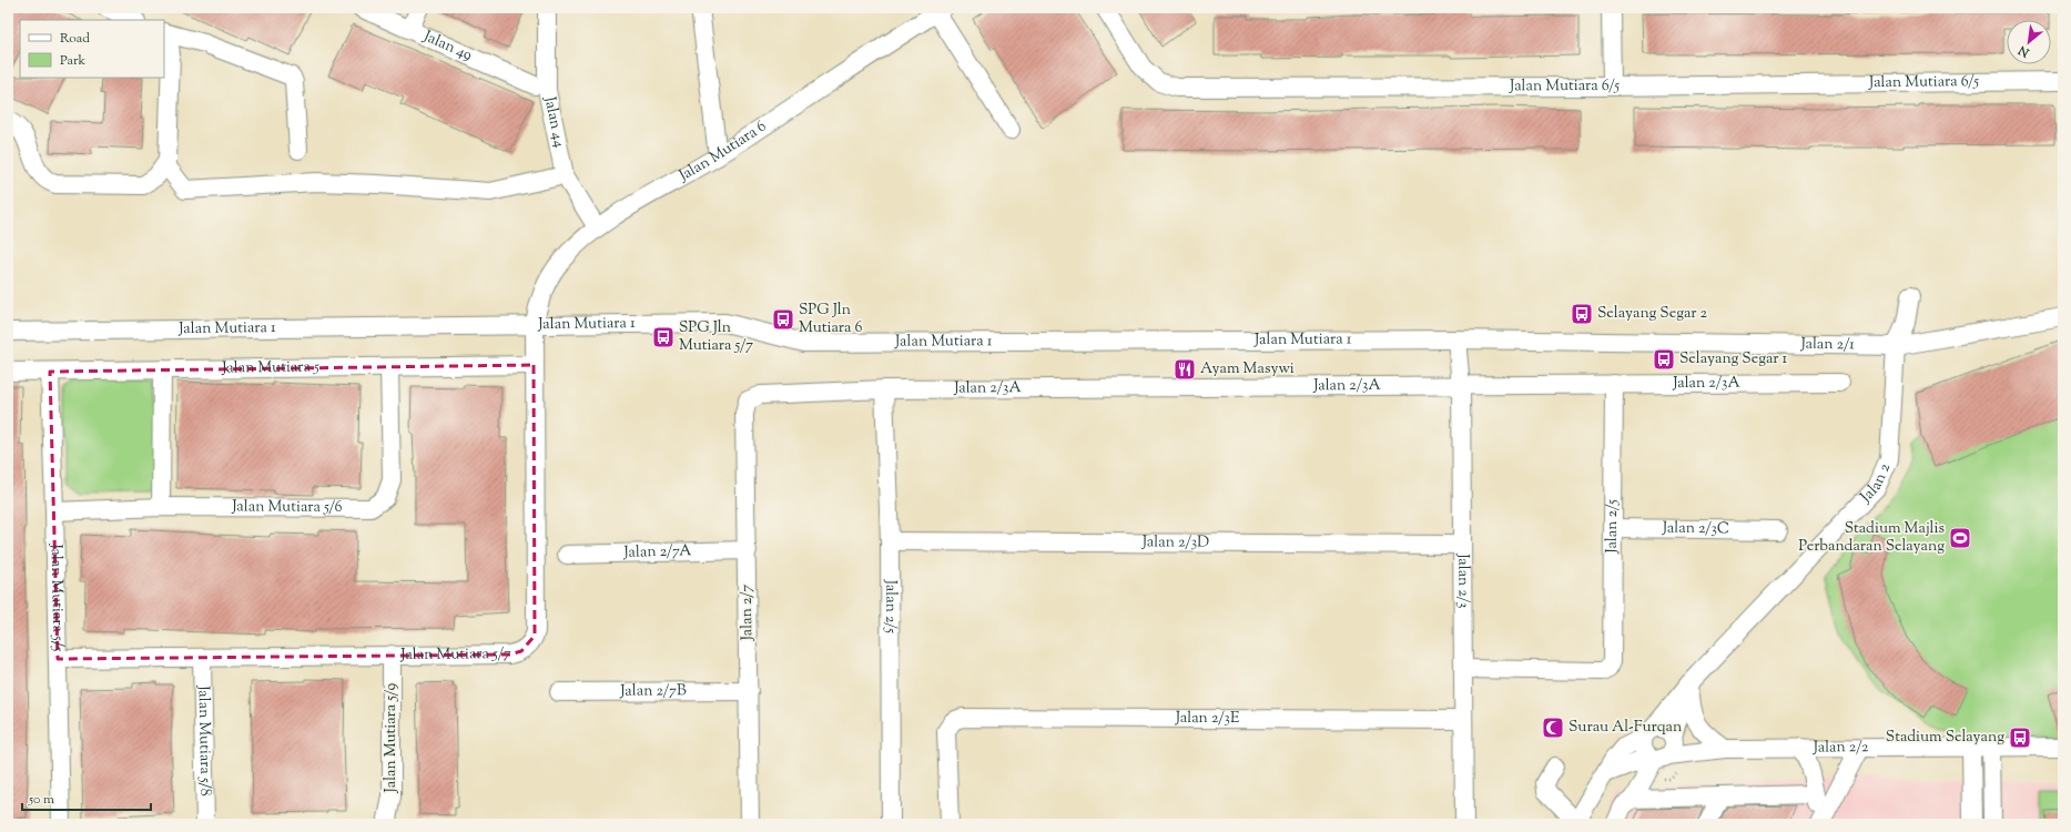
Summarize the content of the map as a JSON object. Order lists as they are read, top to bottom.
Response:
{
  "streets": {
    "street": [
      "Jalan 49",
      "Jalan Mutiara 6/5",
      "Jalan 44",
      "Jalan Mutiara 6",
      "Jalan Mutiara 1",
      "Jalan 2/1",
      "Jalan Mutiara 5",
      "Jalan 2/3A",
      "Jalan 2",
      "Jalan Mutiara 5/6",
      "Jalan 2/5",
      "Jalan 2/3C",
      "Jalan 2/3D",
      "Jalan 2/7A",
      "Jalan 2/3",
      "Jalan Mutiara 5/5",
      "Jalan 2/7",
      "Jalan Mutiara 5/7",
      "Jalan 2/7B",
      "Jalan 2/3E",
      "Jalan Mutiara 5/9",
      "Jalan Mutiara 5/8",
      "Jalan 2/2"
    ]
  },
  "crossings": [
    ["Jalan 44", "Jalan Mutiara 6"],
    ["Jalan Mutiara 6", "Jalan Mutiara 1"],
    ["Jalan Mutiara 6", "Jalan Mutiara 5/7"],
    ["Jalan Mutiara 1", "Jalan 2/1"],
    ["Jalan Mutiara 1", "Jalan 2/3"],
    ["Jalan Mutiara 1", "Jalan Mutiara 5/7"],
    ["Jalan 2/1", "Jalan 2"],
    ["Jalan 2/1", "Jalan 2/3"],
    ["Jalan Mutiara 5", "Jalan Mutiara 5/6"],
    ["Jalan Mutiara 5", "Jalan Mutiara 5/5"],
    ["Jalan Mutiara 5", "Jalan Mutiara 5/7"],
    ["Jalan 2/3A", "Jalan 2/5"],
    ["Jalan 2/3A", "Jalan 2/3"],
    ["Jalan 2/3A", "Jalan 2/7"],
    ["Jalan 2", "Jalan 2/2"],
    ["Jalan Mutiara 5/6", "Jalan Mutiara 5/5"],
    ["Jalan 2/5", "Jalan 2/3C"],
    ["Jalan 2/5", "Jalan 2/3D"],
    ["Jalan 2/5", "Jalan 2/3"],
    ["Jalan 2/3D", "Jalan 2/3"],
    ["Jalan 2/7A", "Jalan 2/7"],
    ["Jalan 2/3", "Jalan 2/3E"],
    ["Jalan Mutiara 5/5", "Jalan Mutiara 5/7"],
    ["Jalan 2/7", "Jalan 2/7B"],
    ["Jalan Mutiara 5/7", "Jalan Mutiara 5/9"],
    ["Jalan Mutiara 5/7", "Jalan Mutiara 5/8"]
  ],
  "places": {
    "bus stop": [
      "Selayang Segar 2",
      "SPG Jln Mutiara 6",
      "SPG Jln Mutiara 5/7",
      "Selayang Segar 1",
      "Stadium Selayang"
    ],
    "restaurant": ["Ayam Masywi"],
    "sports": ["Stadium Majlis Perbandaran Selayang"],
    "mosque": ["Surau Al-Furqan"]
  },
  "legend": ["Road", "Park"],
  "scale_bar": "50 m",
  "north": "bottom left"
}
